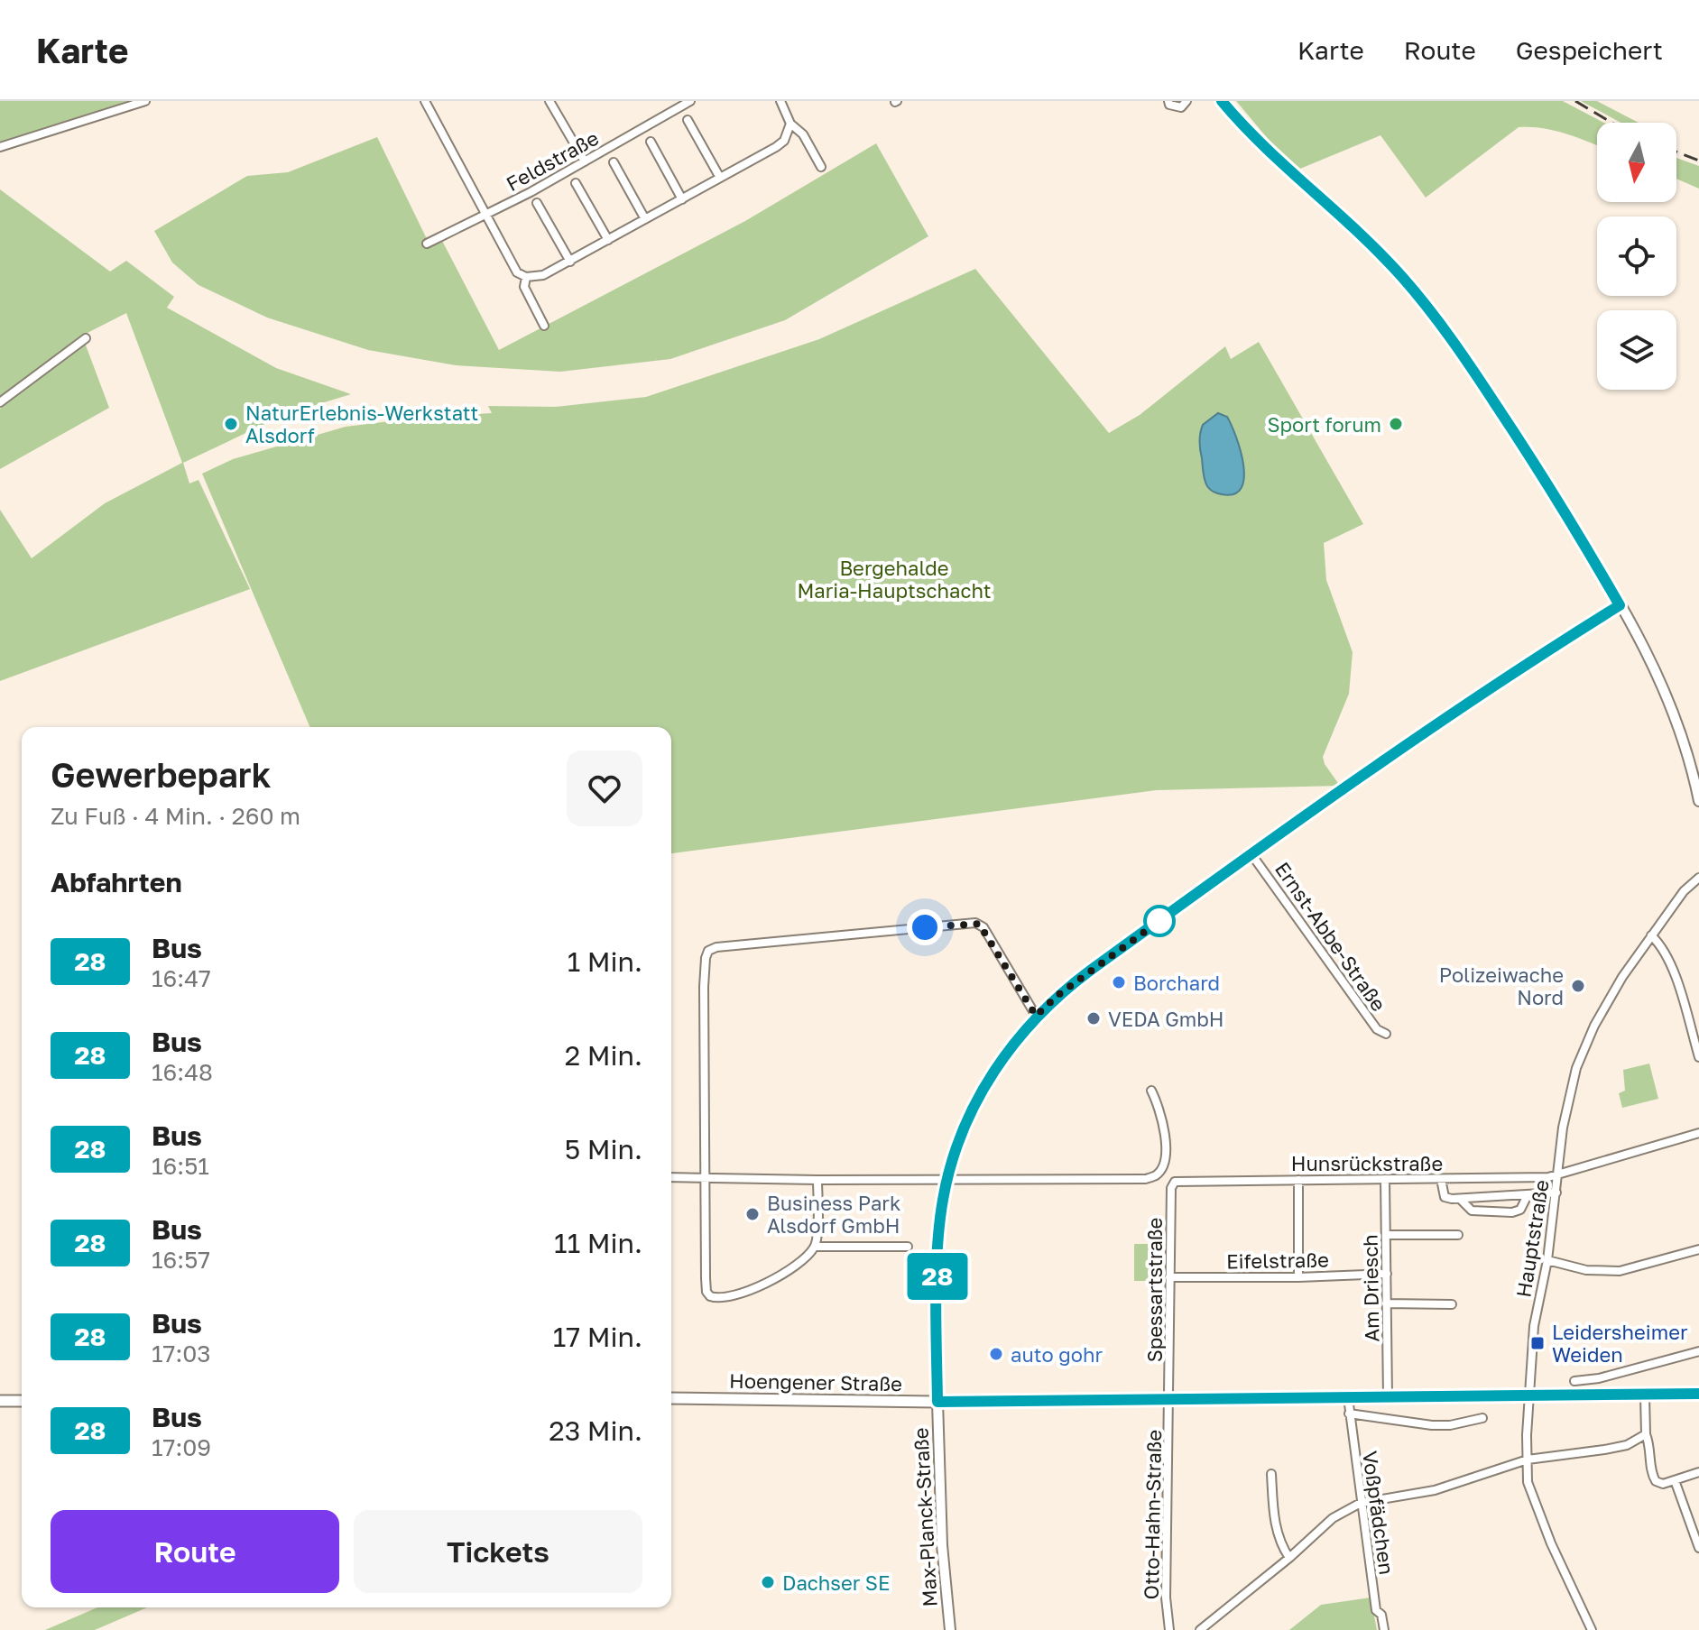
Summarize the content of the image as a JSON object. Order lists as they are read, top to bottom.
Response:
{
  "streets": {
    "main road": ["Hoengener Straße"],
    "street": [
      "Feldstraße",
      "Ernst-Abbe-Straße",
      "Hunsrückstraße",
      "Hauptstraße",
      "Eifelstraße",
      "Am Driesch",
      "Spessartstraße",
      "Voßpfädchen",
      "Otto-Hahn-Straße",
      "Max-Planck-Straße"
    ]
  },
  "crossings": [
    ["Hunsrückstraße", "Hauptstraße"],
    ["Hunsrückstraße", "Am Driesch"],
    ["Hunsrückstraße", "Spessartstraße"],
    ["Hauptstraße", "Hoengener Straße"],
    ["Eifelstraße", "Am Driesch"],
    ["Eifelstraße", "Spessartstraße"],
    ["Am Driesch", "Hoengener Straße"],
    ["Spessartstraße", "Hoengener Straße"],
    ["Spessartstraße", "Otto-Hahn-Straße"],
    ["Hoengener Straße", "Voßpfädchen"],
    ["Hoengener Straße", "Otto-Hahn-Straße"],
    ["Hoengener Straße", "Max-Planck-Straße"]
  ],
  "parks": ["Bergehalde Maria-Hauptschacht"],
  "places": {
    "other": [
      "NaturErlebnis-Werkstatt Alsdorf",
      "Sport forum",
      "Borchard",
      "Polizeiwache Nord",
      "VEDA GmbH",
      "Business Park Alsdorf GmbH",
      "auto gohr",
      "Dachser SE"
    ],
    "transit": ["Leidersheimer Weiden"]
  },
  "lines": ["bus line 28"],
  "north": "bottom",
  "page": {
    "header": "Karte",
    "nav": ["Karte", "Route", "Gespeichert"],
    "on_map": "28",
    "heading": [
      ["Gewerbepark", "Zu Fuß · 4 Min. · 260 m"],
      "Abfahrten"
    ],
    "list": [
      {
        "mark": "28",
        "name": "Bus",
        "note": "16:47",
        "value": "1 Min."
      },
      {
        "mark": "28",
        "name": "Bus",
        "note": "16:48",
        "value": "2 Min."
      },
      {
        "mark": "28",
        "name": "Bus",
        "note": "16:51",
        "value": "5 Min."
      },
      {
        "mark": "28",
        "name": "Bus",
        "note": "16:57",
        "value": "11 Min."
      },
      {
        "mark": "28",
        "name": "Bus",
        "note": "17:03",
        "value": "17 Min."
      },
      {
        "mark": "28",
        "name": "Bus",
        "note": "17:09",
        "value": "23 Min."
      }
    ],
    "buttons": ["Route", "Tickets"]
  }
}
